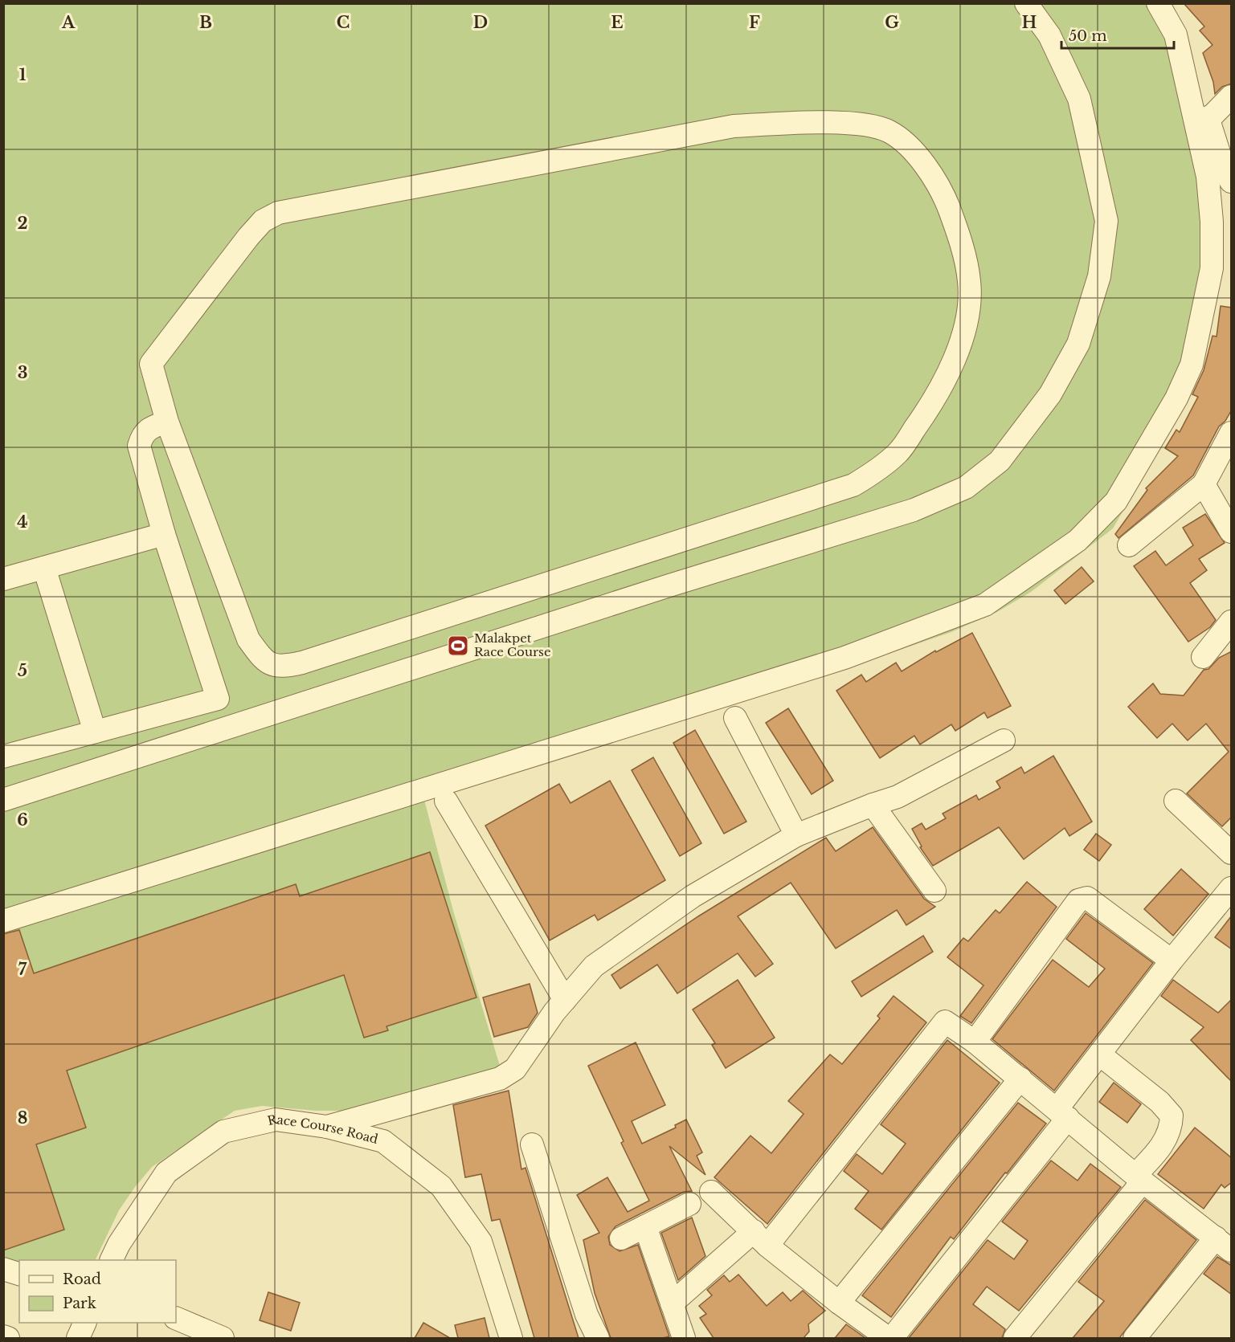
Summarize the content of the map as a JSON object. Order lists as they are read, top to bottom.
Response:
{
  "streets": {
    "street": ["Race Course Road"]
  },
  "places": {
    "sports": ["Malakpet Race Course"]
  },
  "legend": ["Road", "Park"],
  "scale_bar": "50 m",
  "grid": {
    "columns": [
      "A",
      "B",
      "C",
      "D",
      "E",
      "F",
      "G",
      "H"
    ],
    "rows": [
      "1",
      "2",
      "3",
      "4",
      "5",
      "6",
      "7",
      "8"
    ]
  }
}
